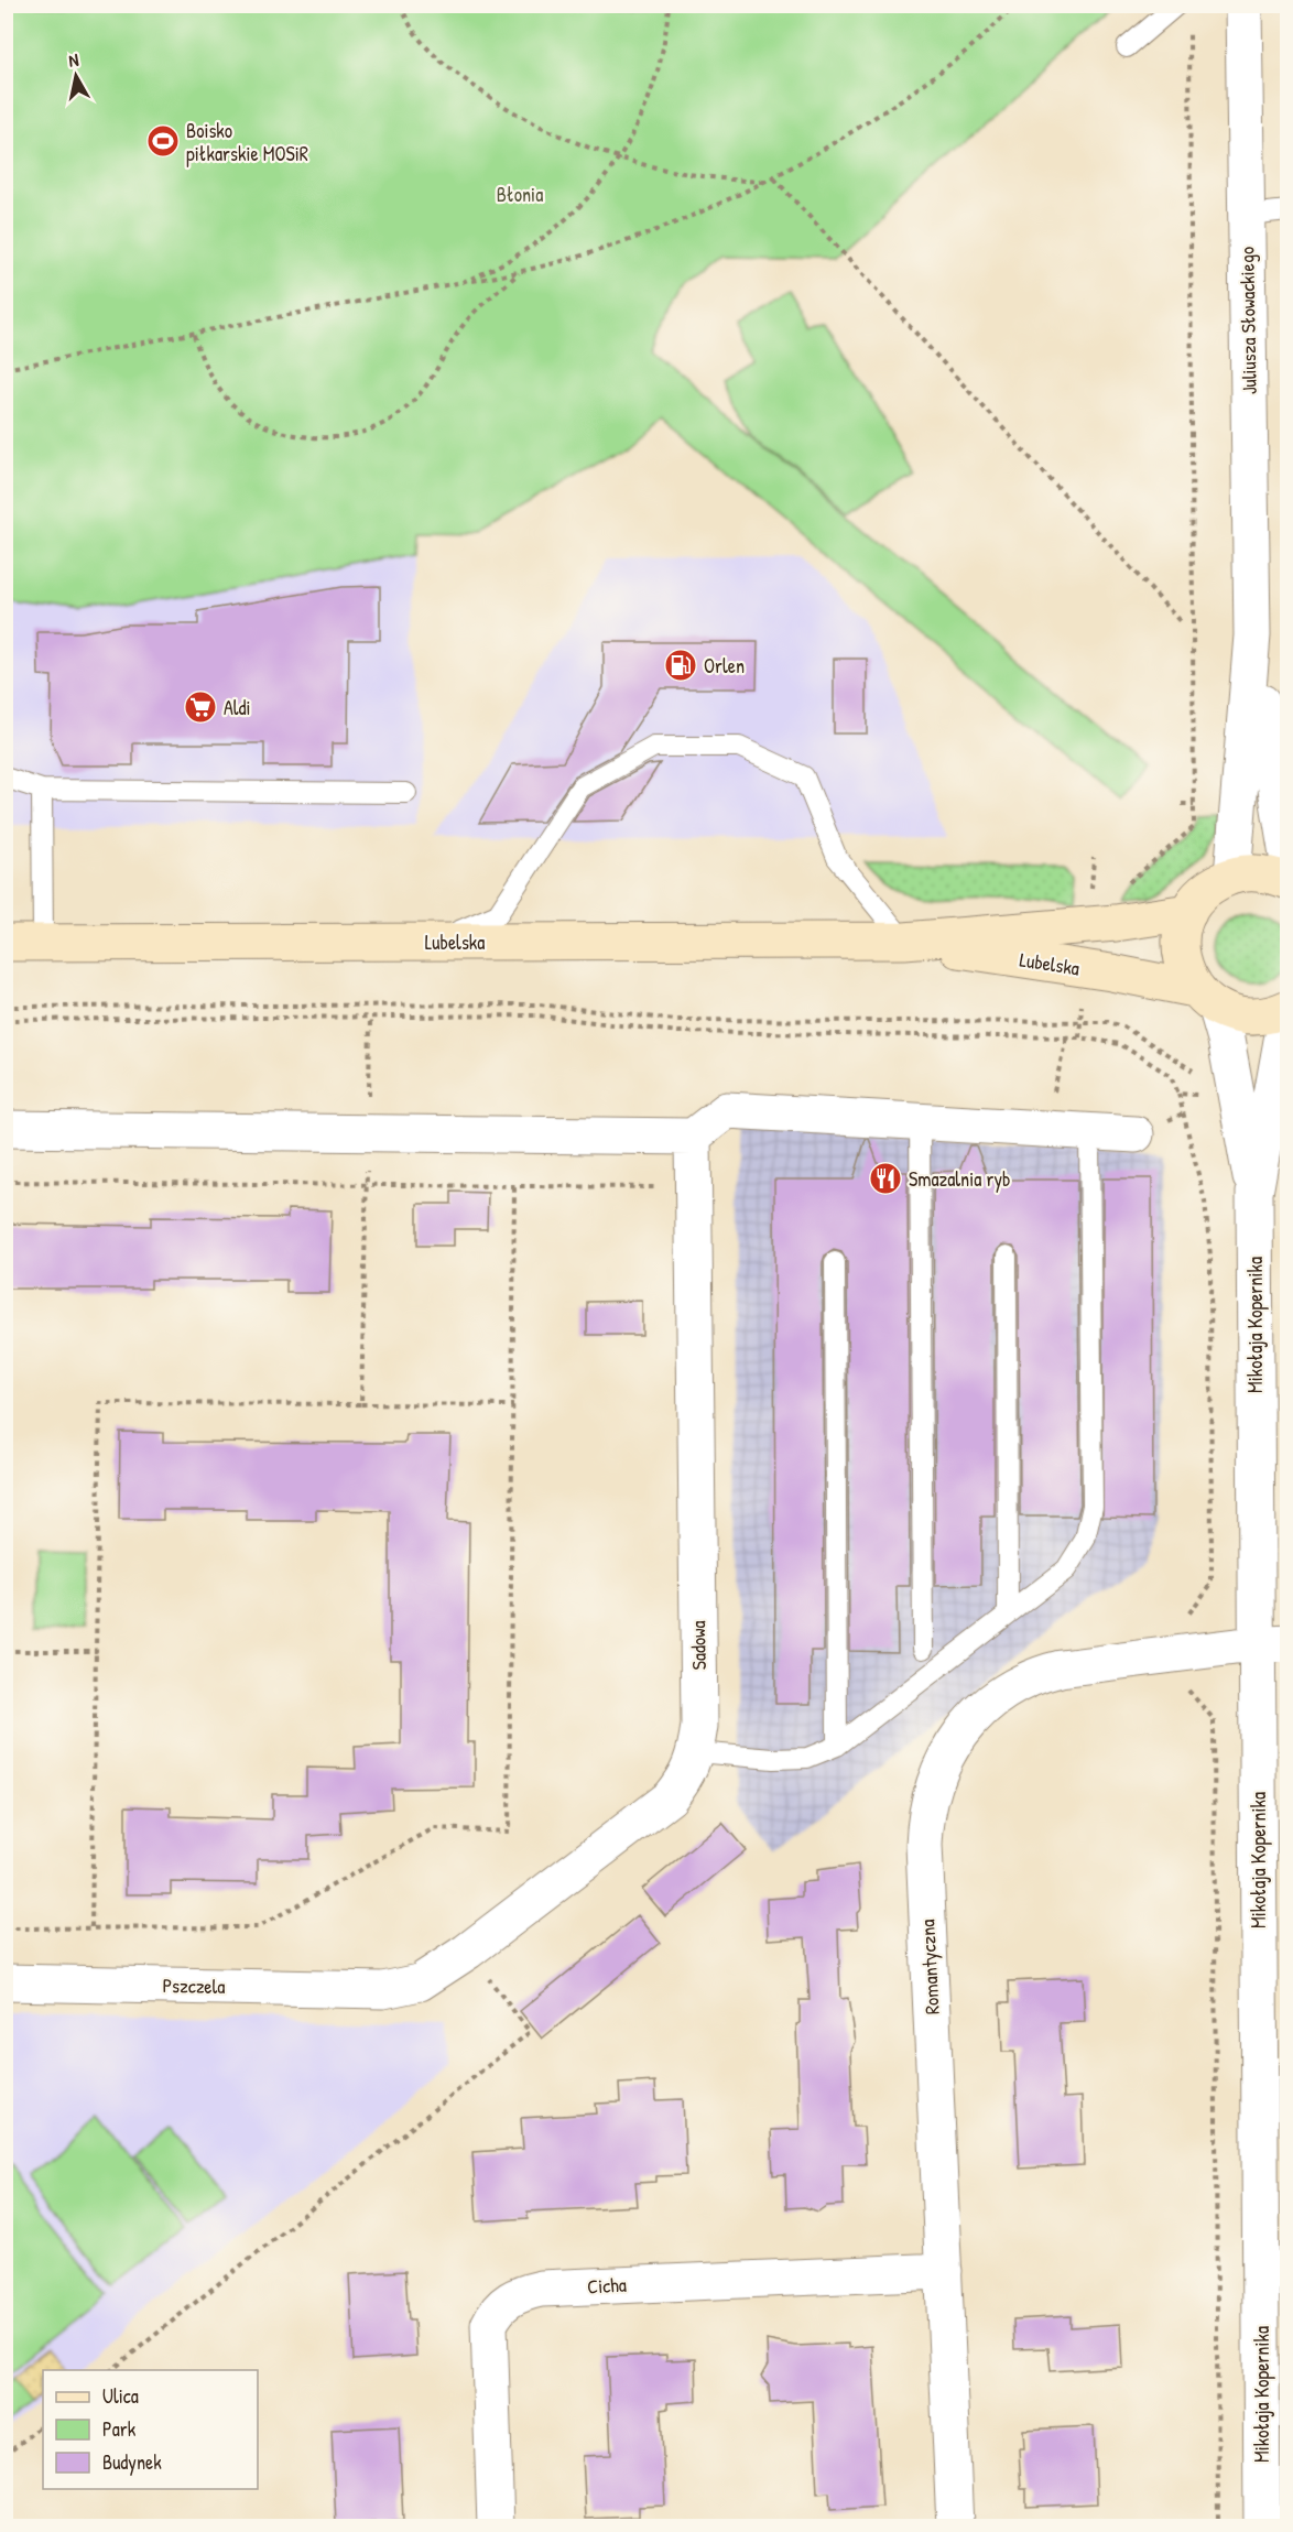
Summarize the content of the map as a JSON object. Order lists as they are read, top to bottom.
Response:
{
  "streets": {
    "main road": ["Lubelska"],
    "street": [
      "Juliusza Słowackiego",
      "Mikołaja Kopernika",
      "Sadowa",
      "Romantyczna",
      "Pszczela",
      "Cicha"
    ]
  },
  "crossings": [
    ["Lubelska", "Mikołaja Kopernika"],
    ["Mikołaja Kopernika", "Romantyczna"],
    ["Sadowa", "Pszczela"],
    ["Romantyczna", "Cicha"]
  ],
  "parks": ["Błonia"],
  "places": {
    "sports": ["Boisko piłkarskie MOSiR"],
    "fuel station": ["Orlen"],
    "supermarket": ["Aldi"],
    "restaurant": ["Smazalnia ryb"]
  },
  "legend": ["Ulica", "Park", "Budynek"],
  "north": "top"
}
